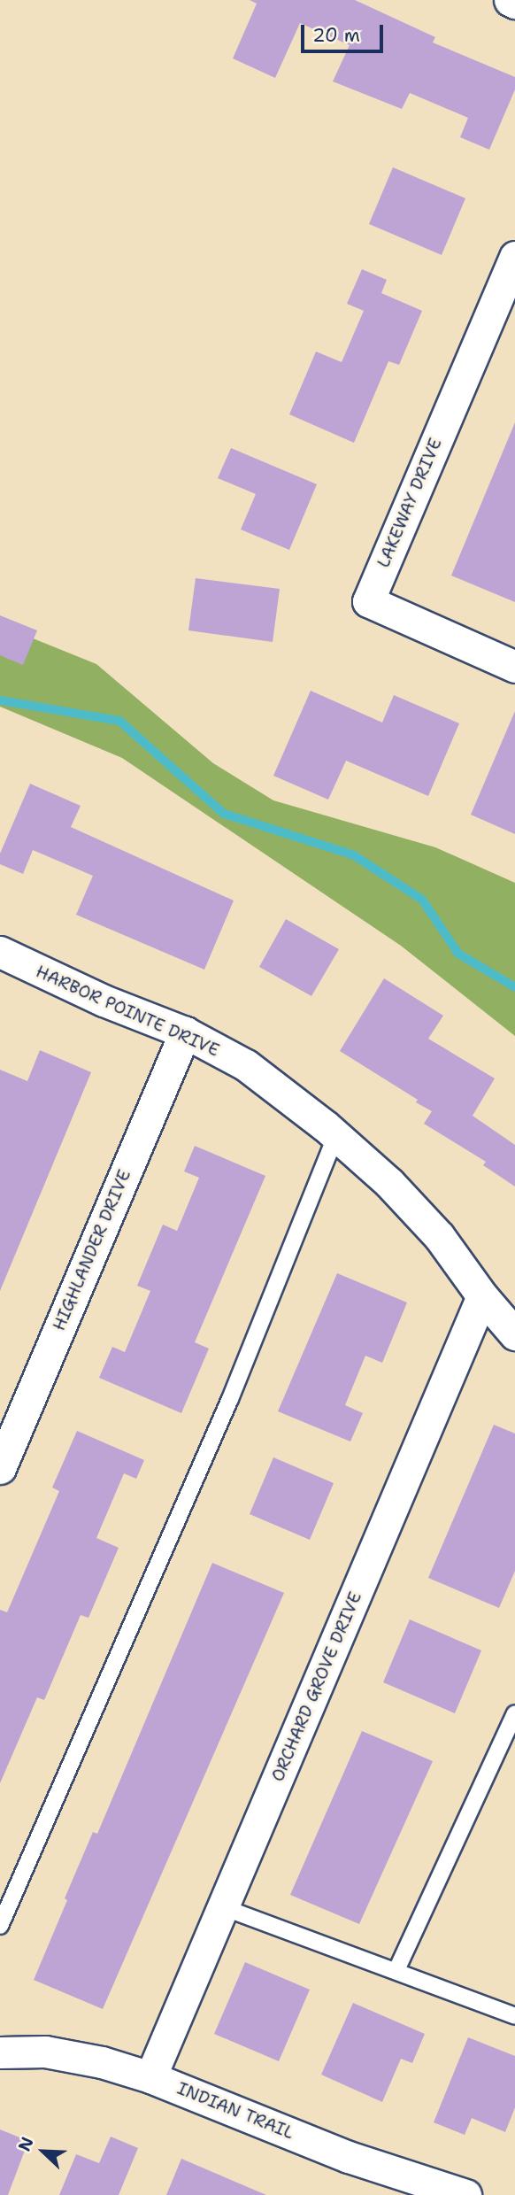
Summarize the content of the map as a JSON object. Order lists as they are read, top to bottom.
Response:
{
  "streets": {
    "street": [
      "LAKEWAY DRIVE",
      "HARBOR POINTE DRIVE",
      "HIGHLANDER DRIVE",
      "ORCHARD GROVE DRIVE",
      "INDIAN TRAIL"
    ]
  },
  "crossings": [
    ["HARBOR POINTE DRIVE", "HIGHLANDER DRIVE"],
    ["HARBOR POINTE DRIVE", "ORCHARD GROVE DRIVE"],
    ["ORCHARD GROVE DRIVE", "INDIAN TRAIL"]
  ],
  "scale_bar": "20 m",
  "north": "top left"
}
